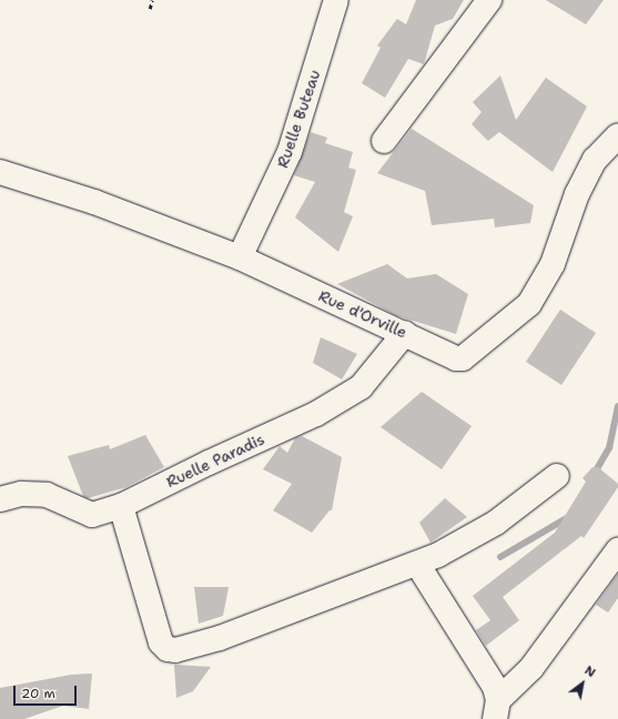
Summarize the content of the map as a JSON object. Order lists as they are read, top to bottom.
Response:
{
  "streets": {
    "street": ["Ruelle Buteau", "Rue d'Orville", "Ruelle Paradis"]
  },
  "crossings": [
    ["Ruelle Buteau", "Rue d'Orville"],
    ["Rue d'Orville", "Ruelle Paradis"]
  ],
  "scale_bar": "20 m",
  "north": "top right"
}
